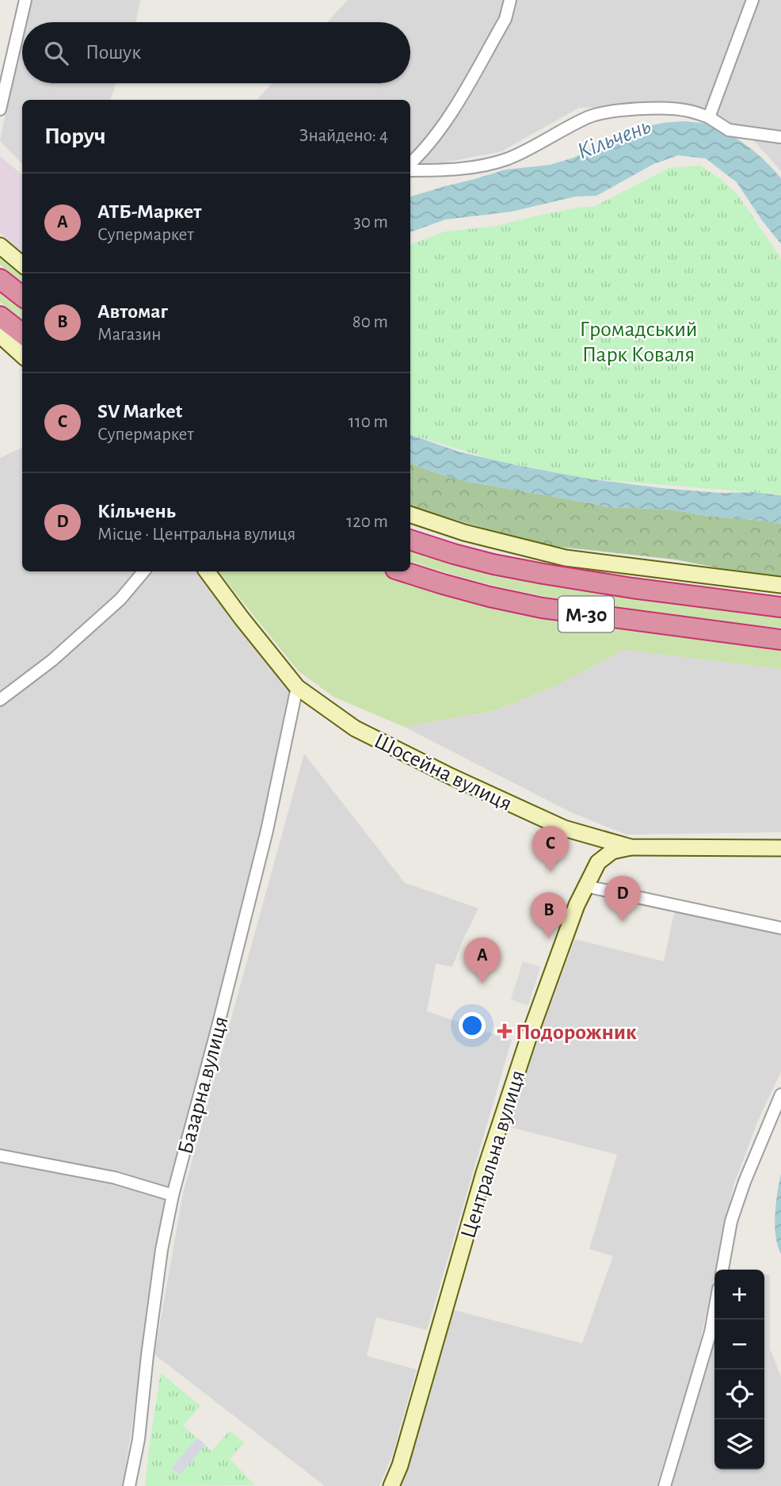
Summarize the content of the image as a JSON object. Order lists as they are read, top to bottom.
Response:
{
  "streets": {
    "highway": ["М-30"],
    "street": ["Шосейна вулиця", "Базарна вулиця", "Центральна вулиця"]
  },
  "crossings": [
    ["Шосейна вулиця", "Базарна вулиця"],
    ["Шосейна вулиця", "Центральна вулиця"]
  ],
  "water": ["Кільчень"],
  "parks": ["Громадський Парк Коваля"],
  "places": {
    "health": ["Подорожник"]
  },
  "page": {
    "search": "Пошук",
    "heading": ["Поруч", "Знайдено: 4"],
    "list": [
      {
        "mark": "A",
        "name": "АТБ-Маркет",
        "note": "Супермаркет",
        "value": "30 m"
      },
      {
        "mark": "B",
        "name": "Автомаг",
        "note": "Магазин",
        "value": "80 m"
      },
      {
        "mark": "C",
        "name": "SV Market",
        "note": "Супермаркет",
        "value": "110 m"
      },
      {
        "mark": "D",
        "name": "Кільчень",
        "note": "Місце · Центральна вулиця",
        "value": "120 m"
      }
    ],
    "pins": [
      "C",
      "D",
      "B",
      "A"
    ],
    "map_buttons": ["+", "−"]
  }
}
